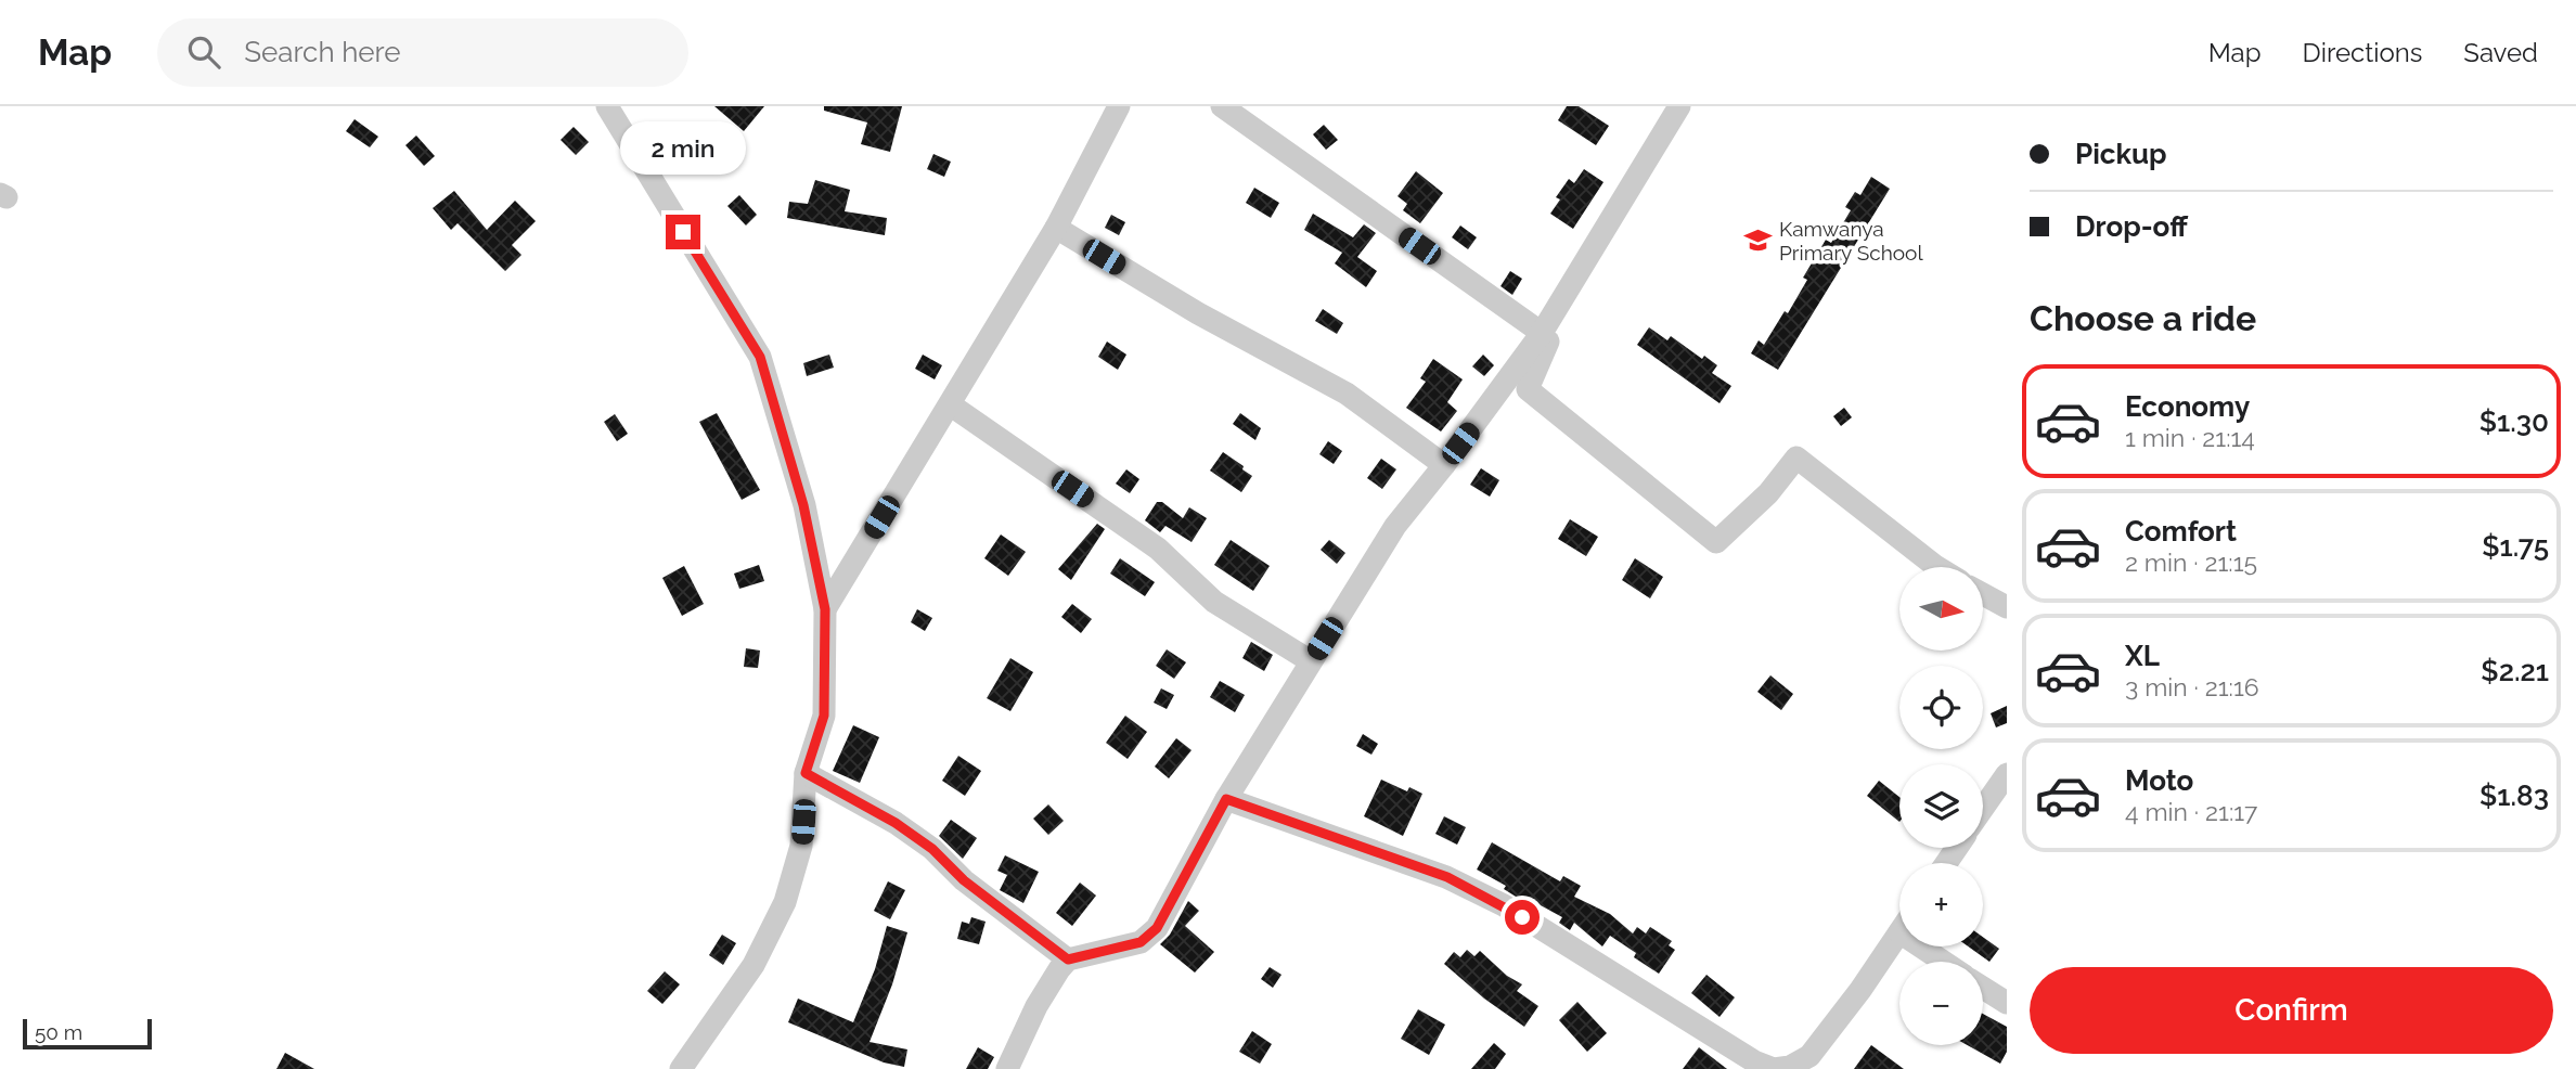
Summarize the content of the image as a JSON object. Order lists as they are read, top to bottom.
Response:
{
  "places": {
    "school or university": ["Kamwanya Primary School"]
  },
  "scale_bar": "50 m",
  "north": "right",
  "page": {
    "header": "Map",
    "search": "Search here",
    "nav": ["Map", "Directions", "Saved"],
    "banner": ["Pickup", "Drop-off"],
    "bubble": "2 min",
    "heading": "Choose a ride",
    "list": [
      {
        "name": "Economy",
        "note": "1 min · 21:14",
        "value": "$1.30"
      },
      {
        "name": "Comfort",
        "note": "2 min · 21:15",
        "value": "$1.75"
      },
      {
        "name": "XL",
        "note": "3 min · 21:16",
        "value": "$2.21"
      },
      {
        "name": "Moto",
        "note": "4 min · 21:17",
        "value": "$1.83"
      }
    ],
    "map_buttons": ["+", "−"],
    "buttons": "Confirm",
    "scale": "50 m"
  }
}
